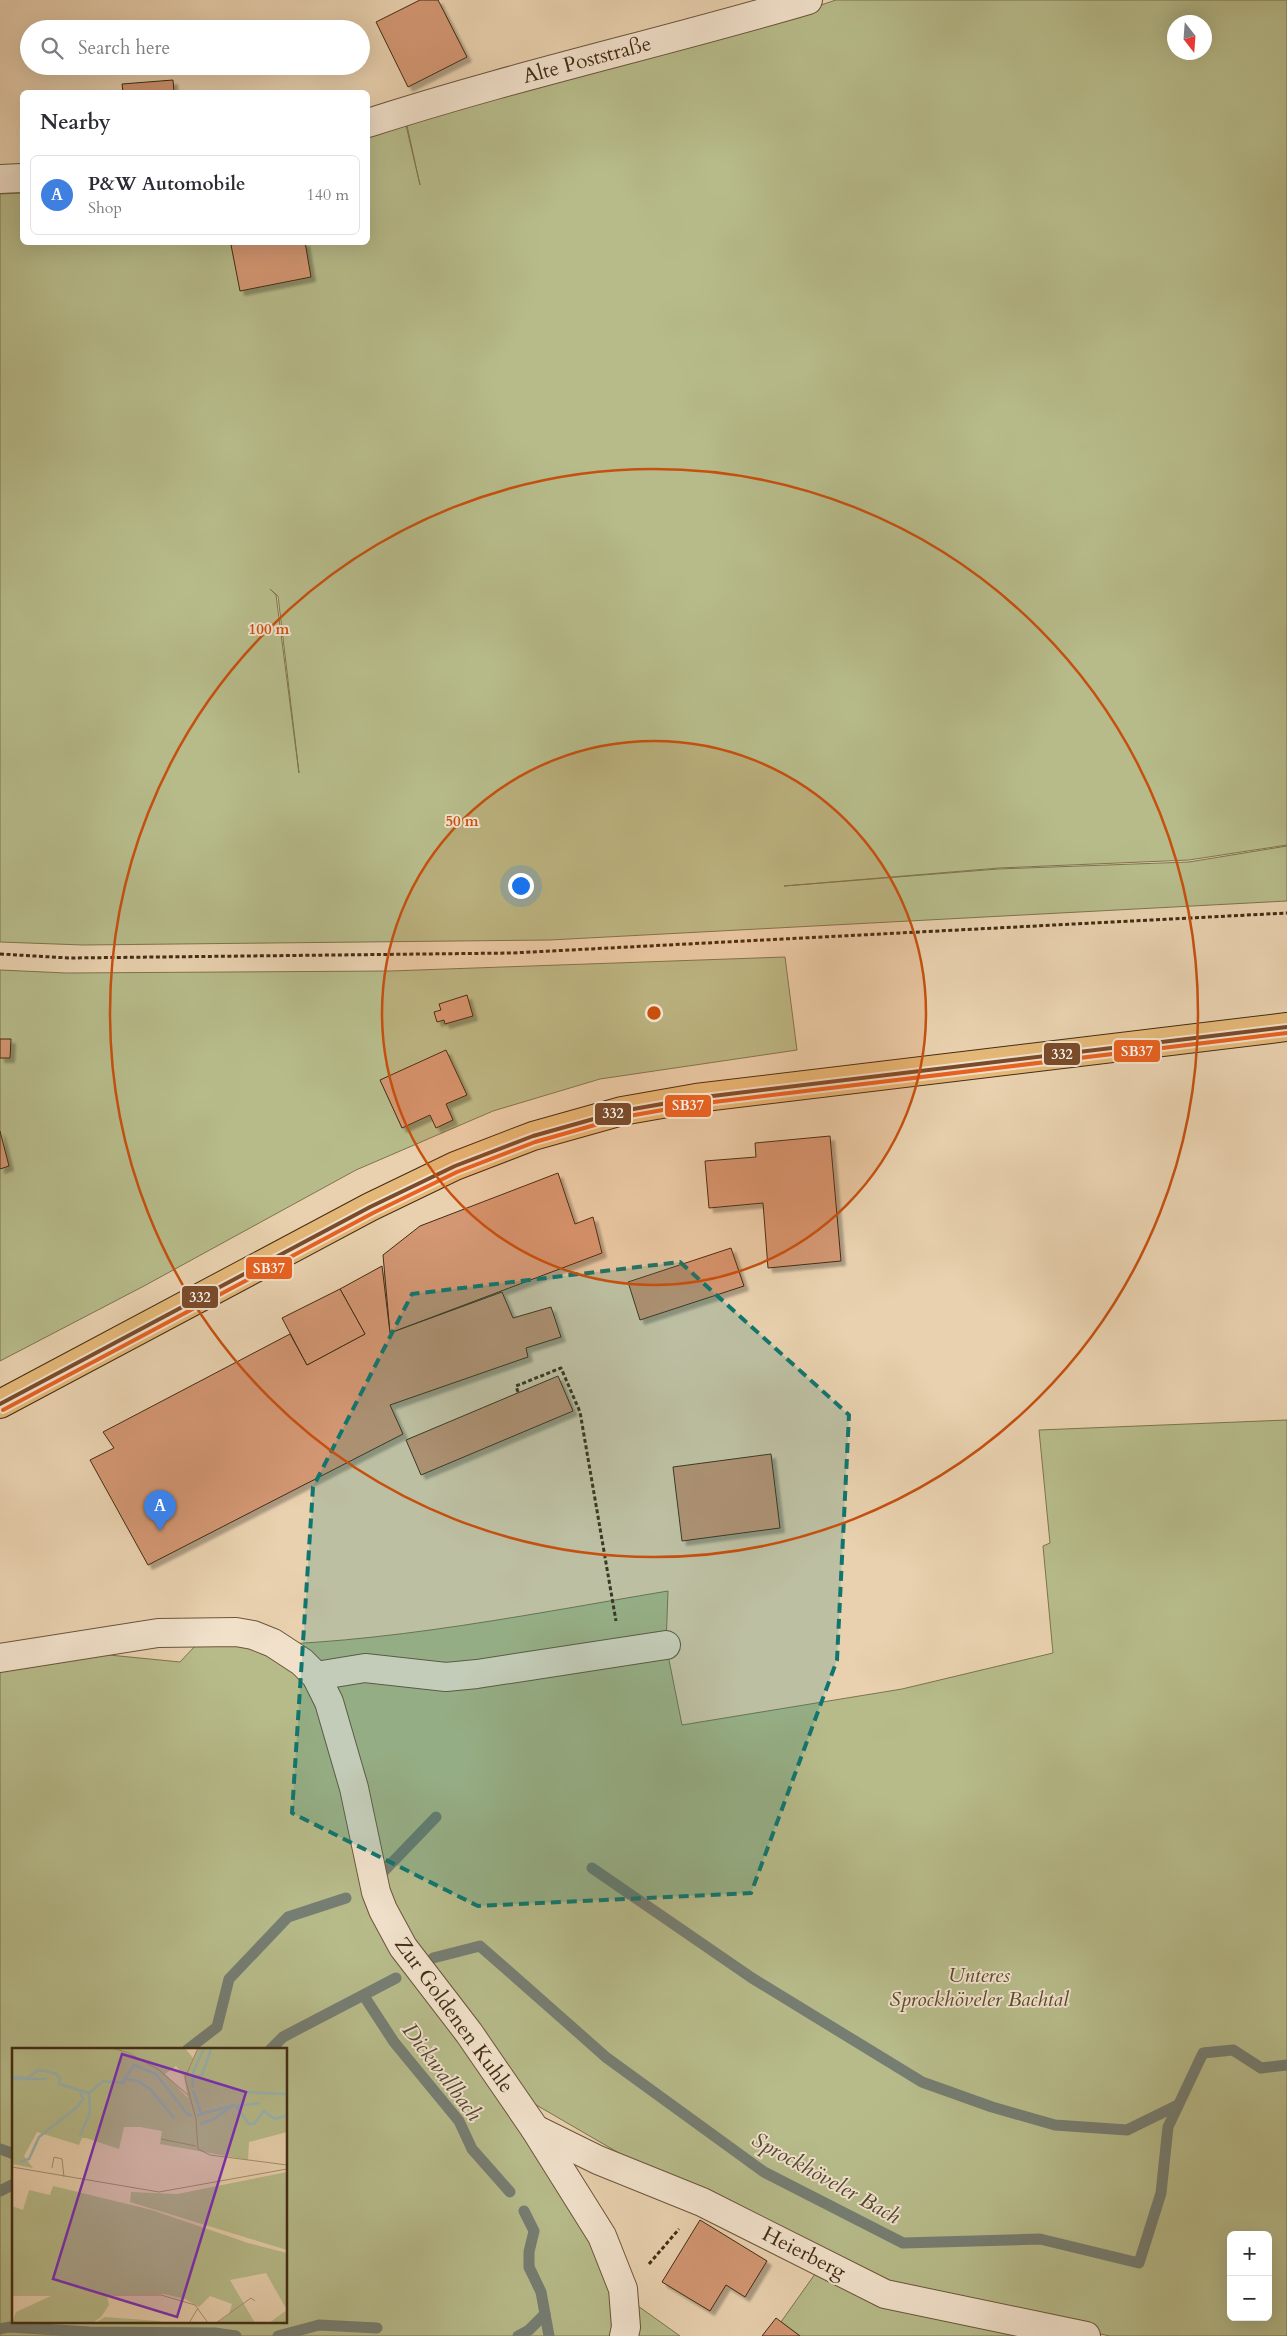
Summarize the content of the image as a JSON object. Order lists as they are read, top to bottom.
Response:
{
  "streets": {
    "street": ["Alte Poststraße", "Zur Goldenen Kuhle", "Heierberg"]
  },
  "crossings": [
    ["Zur Goldenen Kuhle", "Heierberg"]
  ],
  "water": ["Dickwallbach", "Sprockhöveler Bach"],
  "parks": ["Unteres Sprockhöveler Bachtal"],
  "lines": ["transit line 332", "transit line SB37"],
  "north": "bottom",
  "page": {
    "search": "Search here",
    "heading": "Nearby",
    "list": [
      {
        "mark": "A",
        "name": "P&W Automobile",
        "note": "Shop",
        "value": "140 m"
      }
    ],
    "pins": "A",
    "map_buttons": ["+", "−"]
  },
  "rings": ["100 m", "50 m"]
}
